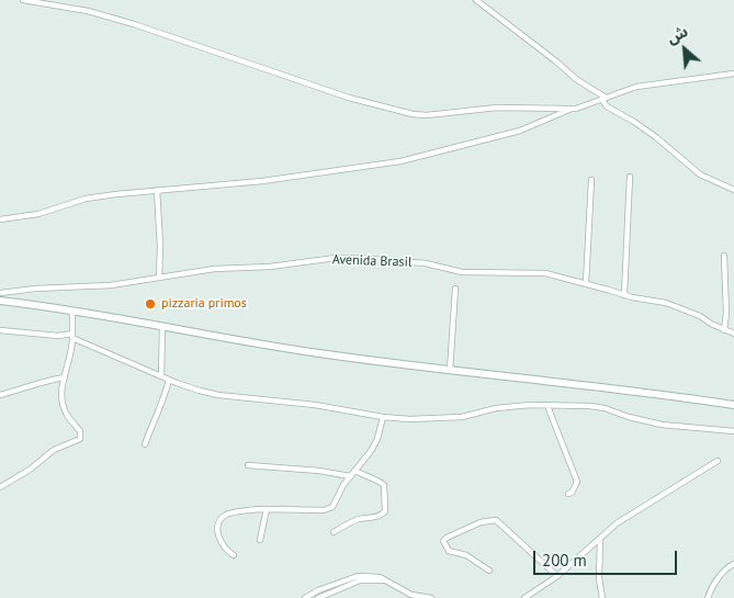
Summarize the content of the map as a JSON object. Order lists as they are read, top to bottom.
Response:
{
  "streets": {
    "street": ["Avenida Brasil"]
  },
  "places": ["pizzaria primos"],
  "scale_bar": "200 m",
  "north": "top left"
}
